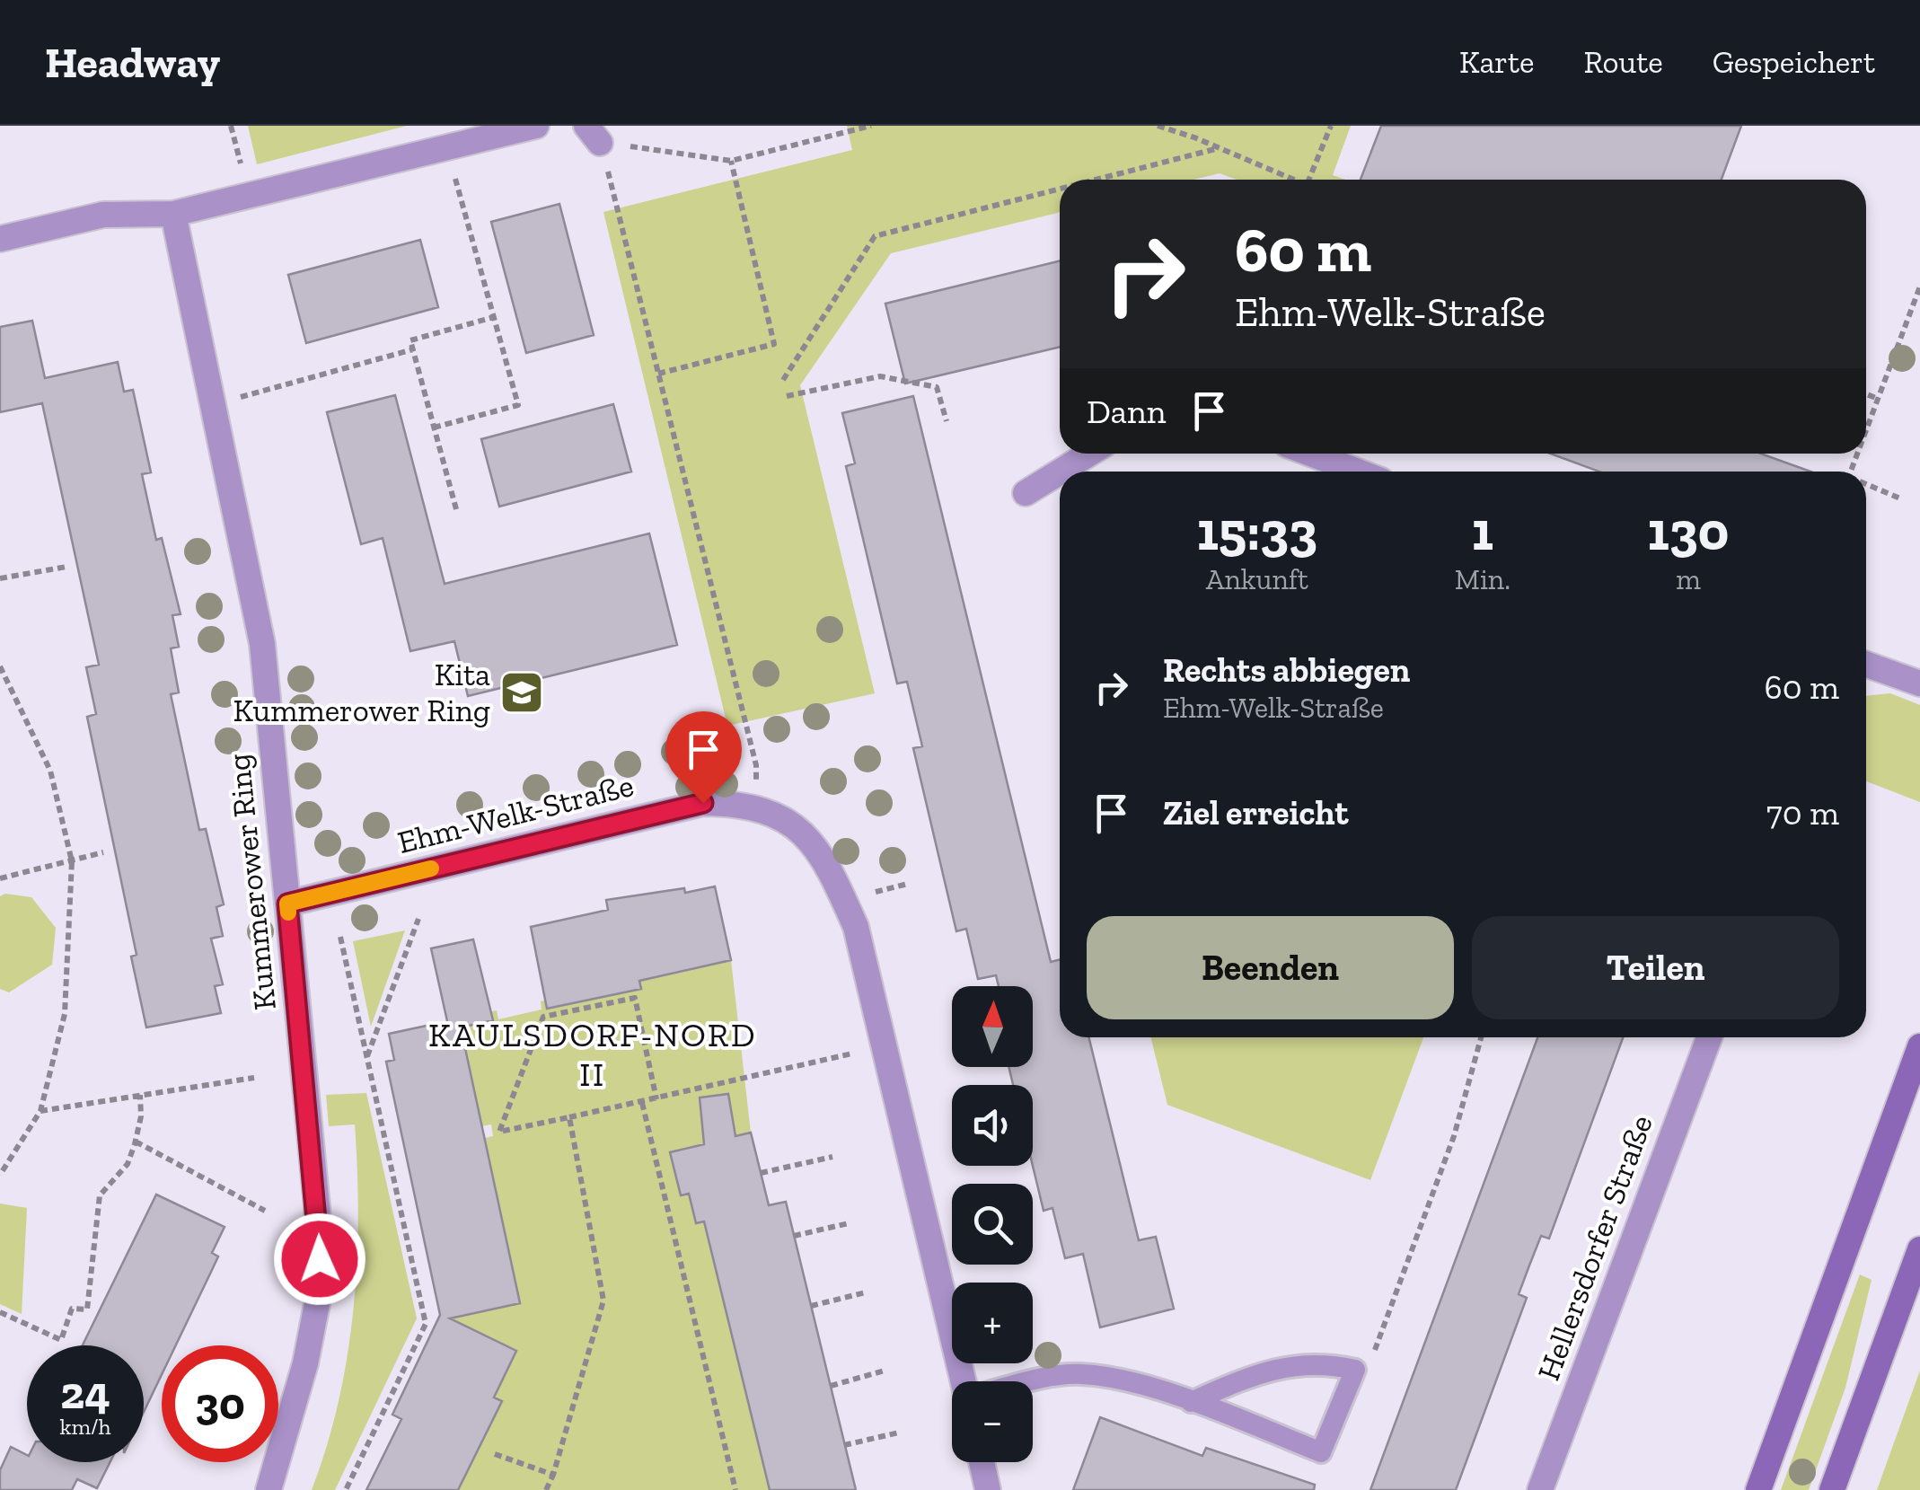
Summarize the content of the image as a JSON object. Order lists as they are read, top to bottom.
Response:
{
  "streets": {
    "street": ["Ehm-Welk-Straße", "Kummerower Ring", "Hellersdorfer Straße"]
  },
  "crossings": [
    ["Ehm-Welk-Straße", "Kummerower Ring"]
  ],
  "districts": ["KAULSDORF-NORD II"],
  "places": {
    "school or university": ["Kita Kummerower Ring"]
  },
  "north": "top",
  "page": {
    "header": "Headway",
    "nav": ["Karte", "Route", "Gespeichert"],
    "turn": ["60 m", "Ehm-Welk-Straße"],
    "then": "Dann",
    "eta": [
      "15:33",
      "Ankunft",
      "1",
      "Min.",
      "130",
      "m"
    ],
    "list": [
      {
        "name": "Rechts abbiegen",
        "note": "Ehm-Welk-Straße",
        "value": "60 m"
      },
      {
        "name": "Ziel erreicht",
        "value": "70 m"
      }
    ],
    "buttons": ["Beenden", "Teilen"],
    "map_buttons": ["+", "−"],
    "speed": "24 km/h",
    "limit": "30"
  }
}
